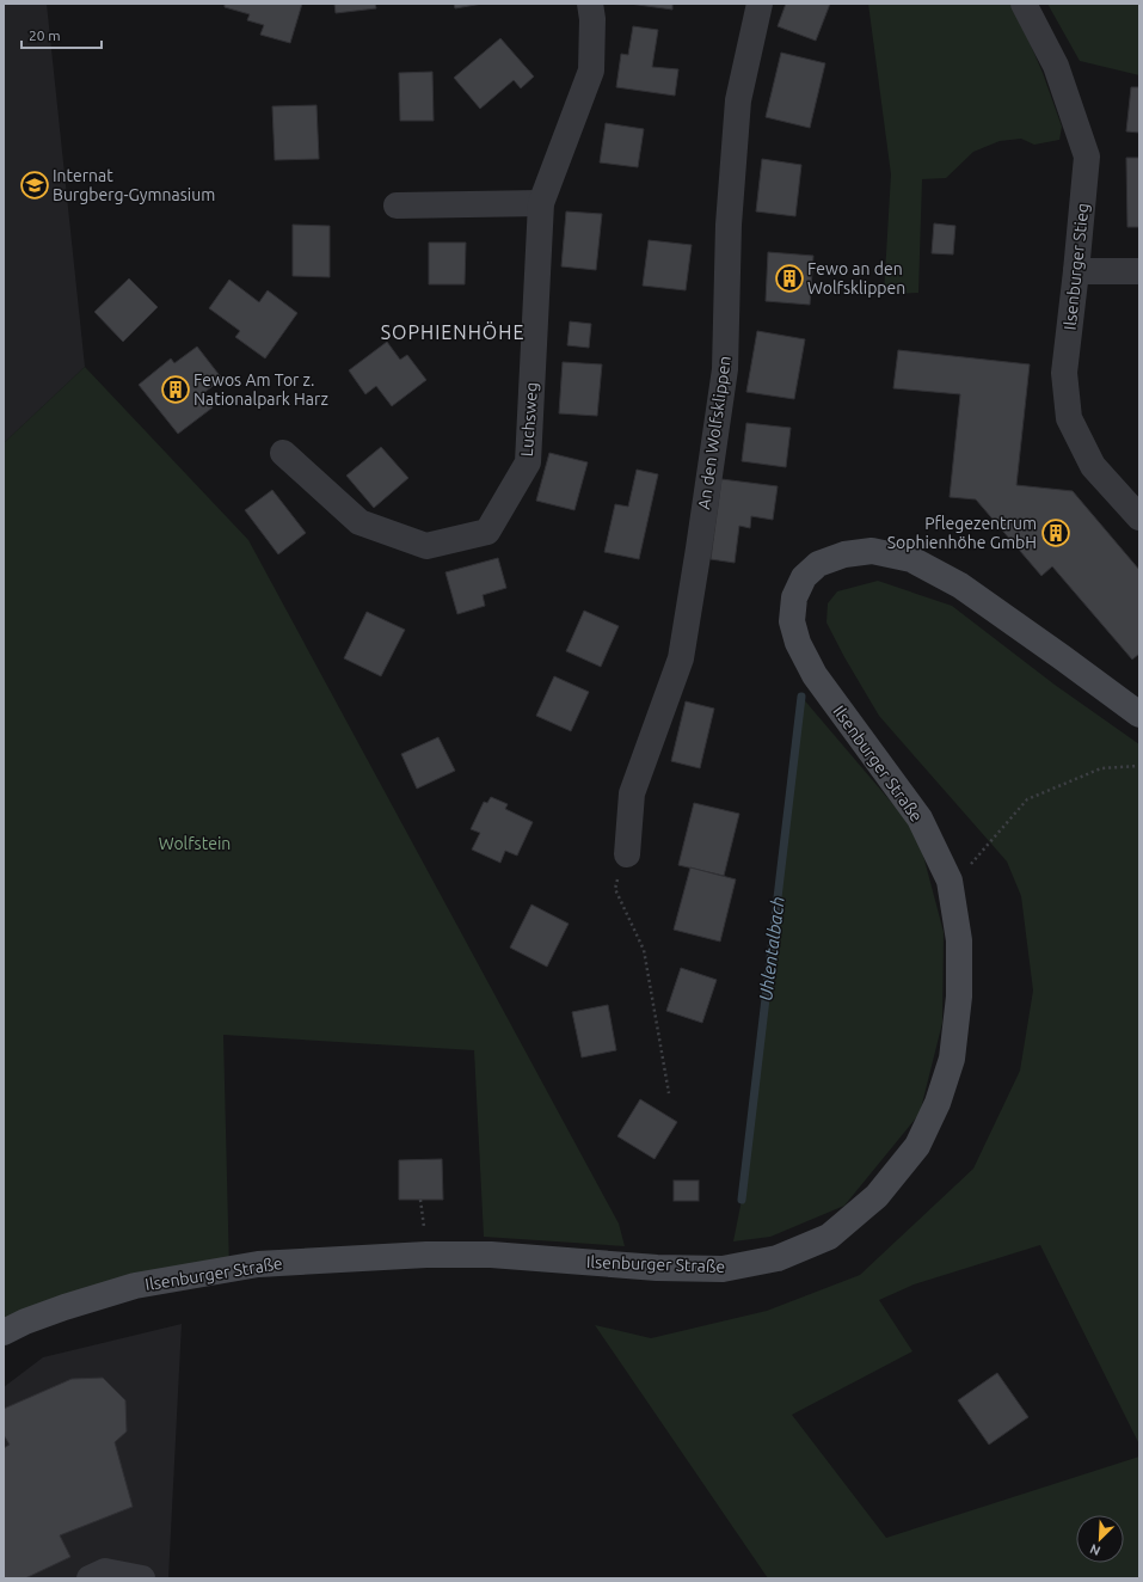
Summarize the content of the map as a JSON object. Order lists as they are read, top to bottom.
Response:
{
  "streets": {
    "main road": ["Ilsenburger Straße"],
    "street": ["Ilsenburger Stieg", "Luchsweg", "An den Wolfsklippen"]
  },
  "districts": ["SOPHIENHÖHE"],
  "water": ["Uhlentalbach"],
  "parks": ["Wolfstein"],
  "places": {
    "school or university": ["Internat Burgberg-Gymnasium"],
    "building": ["Fewo an den Wolfsklippen", "Fewos Am Tor z. Nationalpark Harz", "Pflegezentrum Sophienhöhe GmbH"]
  },
  "scale_bar": "20 m",
  "north": "bottom left"
}
